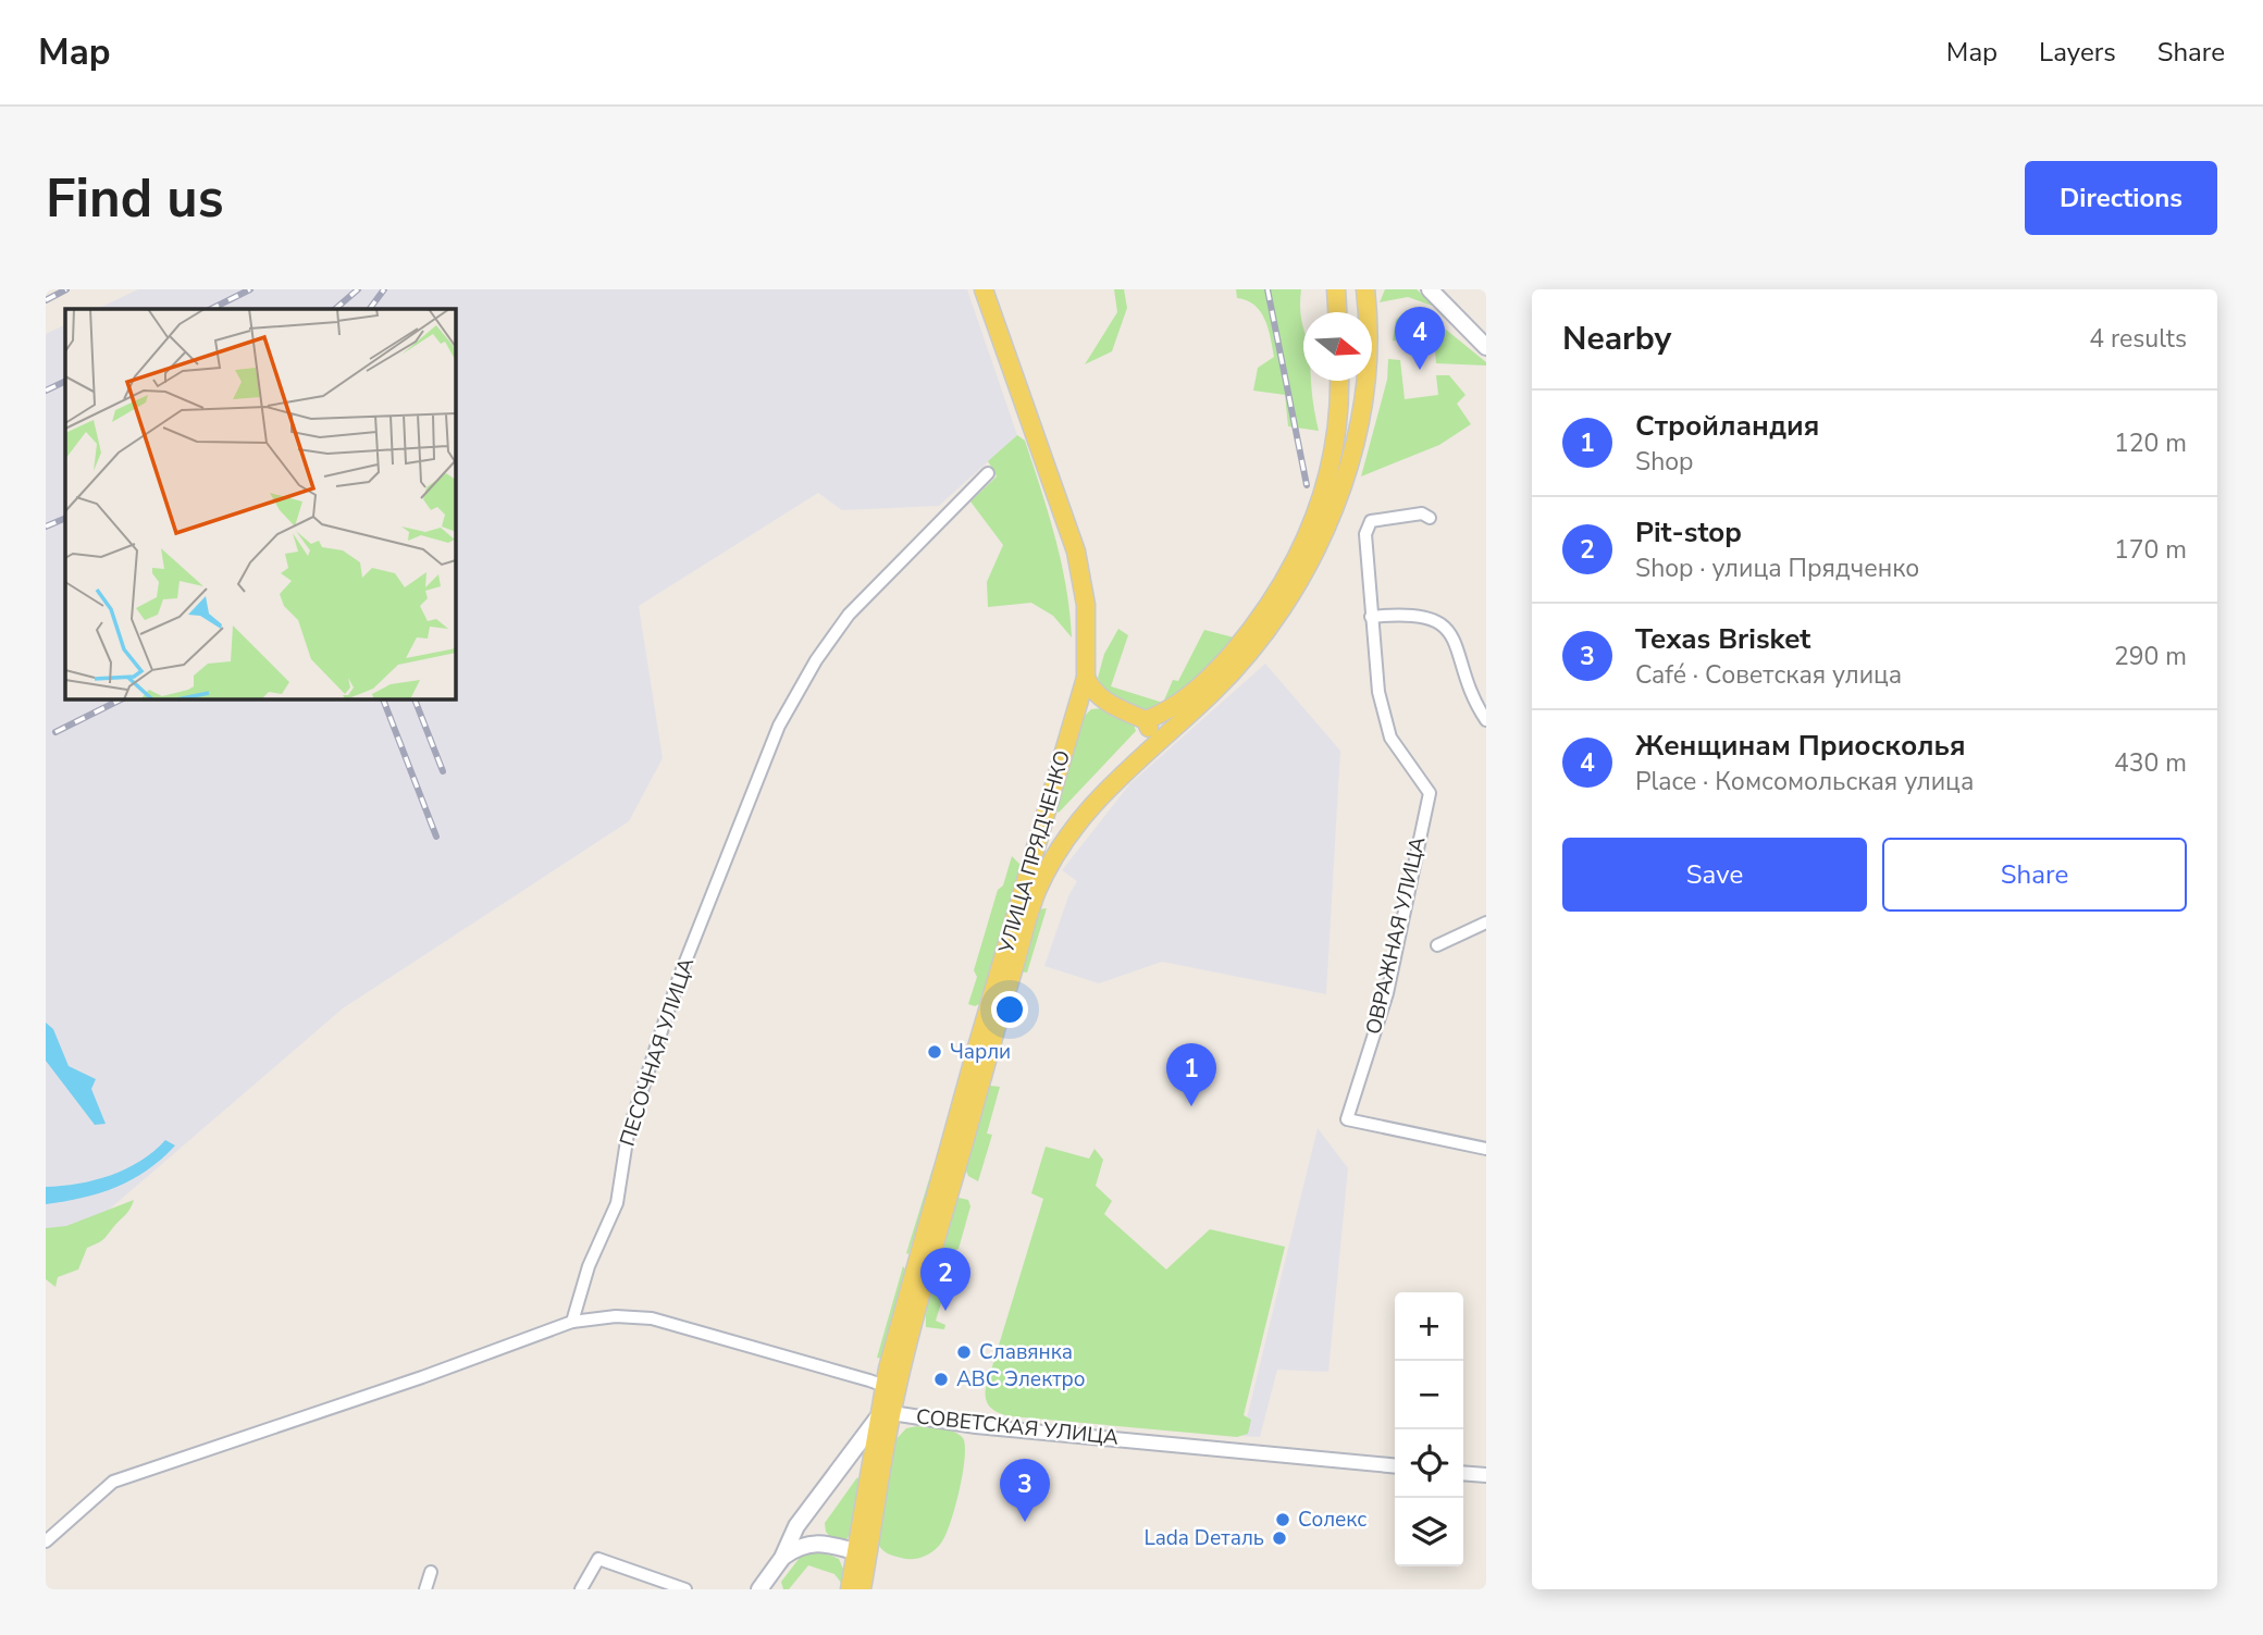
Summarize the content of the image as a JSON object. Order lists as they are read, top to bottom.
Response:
{
  "streets": {
    "main road": ["УЛИЦА ПРЯДЧЕНКО"],
    "street": ["ОВРАЖНАЯ УЛИЦА", "ПЕСОЧНАЯ УЛИЦА", "СОВЕТСКАЯ УЛИЦА"]
  },
  "crossings": [
    ["УЛИЦА ПРЯДЧЕНКО", "СОВЕТСКАЯ УЛИЦА"]
  ],
  "places": [
    "Чарли",
    "Славянка",
    "АВС Электро",
    "Солекс",
    "Lada Dеталь"
  ],
  "north": "right",
  "page": {
    "header": "Map",
    "nav": ["Map", "Layers", "Share"],
    "buttons": [
      "Directions",
      ["Save", "Share"]
    ],
    "title": "Find us",
    "heading": ["Nearby", "4 results"],
    "pins": [
      "4",
      "1",
      "2",
      "3"
    ],
    "list": [
      {
        "mark": "1",
        "name": "Стройландия",
        "note": "Shop",
        "value": "120 m"
      },
      {
        "mark": "2",
        "name": "Pit-stop",
        "note": "Shop · улица Прядченко",
        "value": "170 m"
      },
      {
        "mark": "3",
        "name": "Texas Brisket",
        "note": "Café · Советская улица",
        "value": "290 m"
      },
      {
        "mark": "4",
        "name": "Женщинам Приосколья",
        "note": "Place · Комсомольская улица",
        "value": "430 m"
      }
    ],
    "map_buttons": ["+", "−"]
  }
}
